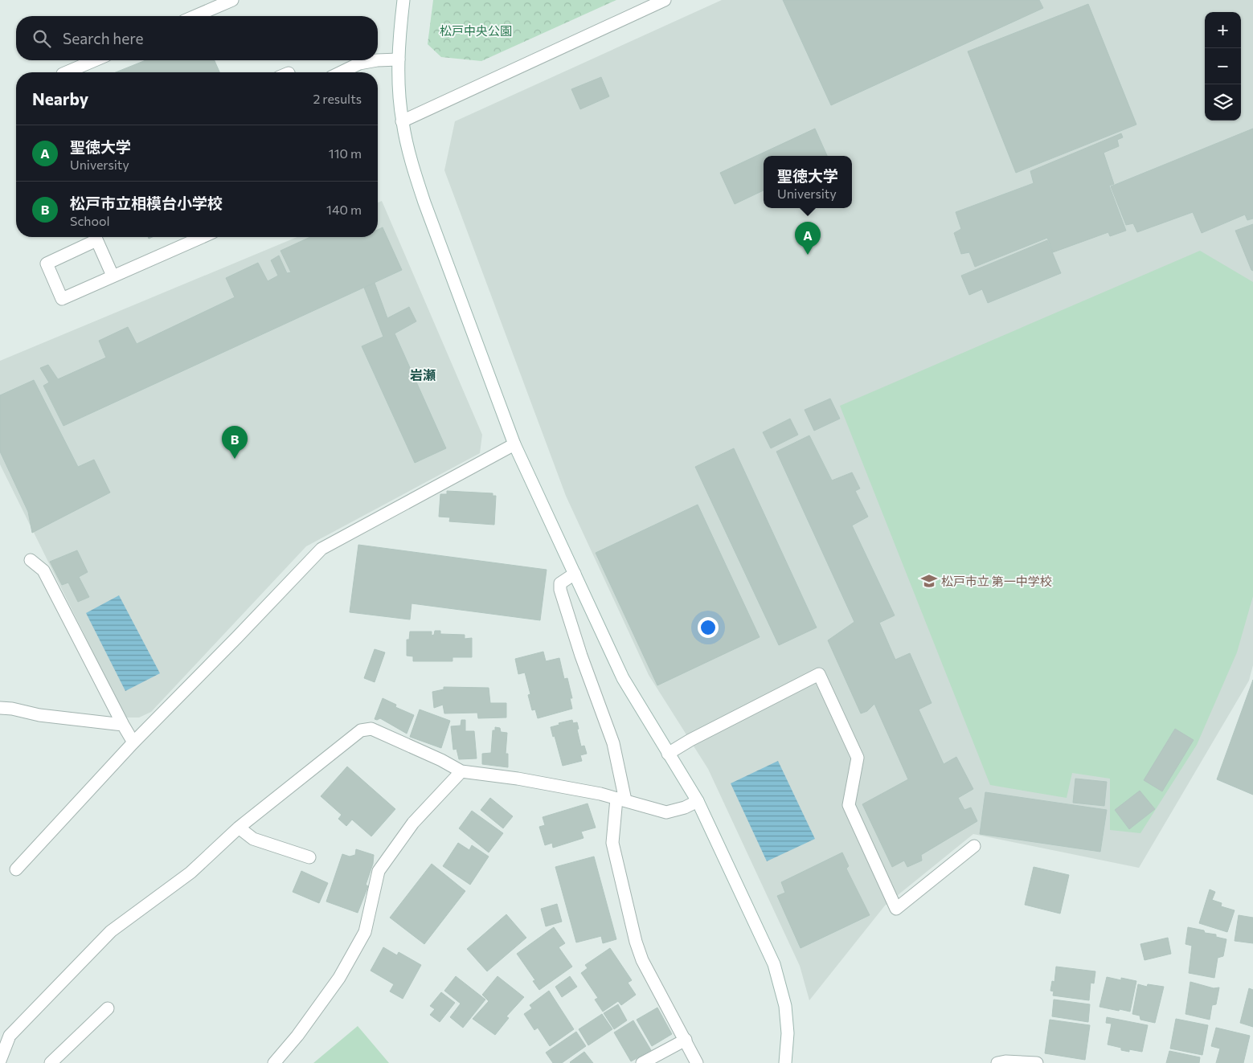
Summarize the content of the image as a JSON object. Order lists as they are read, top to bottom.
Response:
{
  "districts": ["岩瀬"],
  "parks": ["松戸中央公園"],
  "places": {
    "school or university": ["松戸市立 第一中学校"]
  },
  "page": {
    "map_buttons": ["+", "−"],
    "search": "Search here",
    "heading": ["Nearby", "2 results"],
    "list": [
      {
        "mark": "A",
        "name": "聖徳大学",
        "note": "University",
        "value": "110 m"
      },
      {
        "mark": "B",
        "name": "松戸市立相模台小学校",
        "note": "School",
        "value": "140 m"
      }
    ],
    "popup": ["聖徳大学", "University"],
    "pins": ["A", "B"]
  }
}
